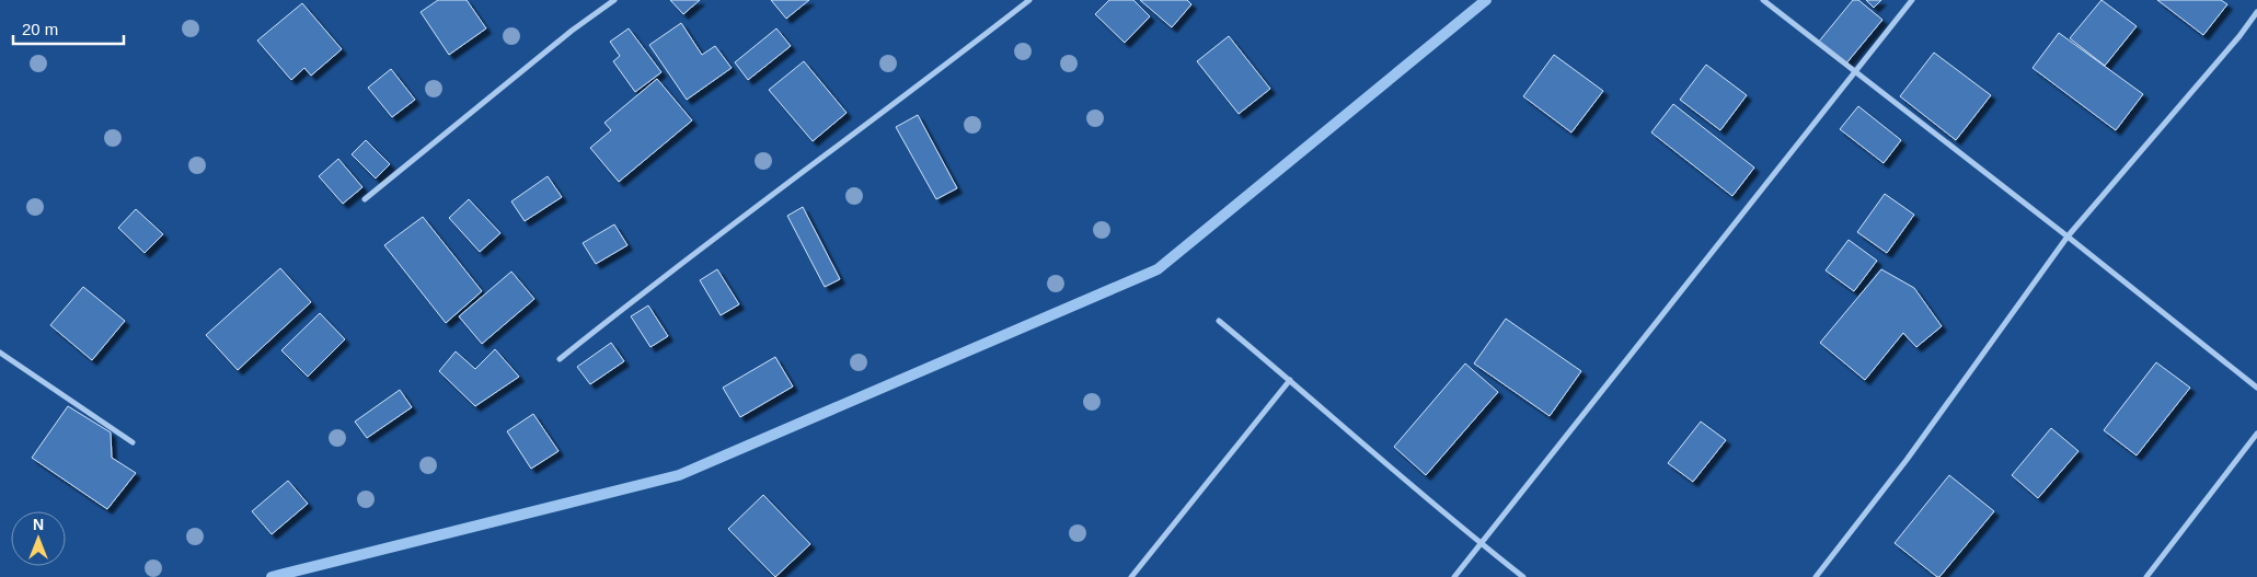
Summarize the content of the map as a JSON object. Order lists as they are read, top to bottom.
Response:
{
  "scale_bar": "20 m",
  "north": "top"
}
